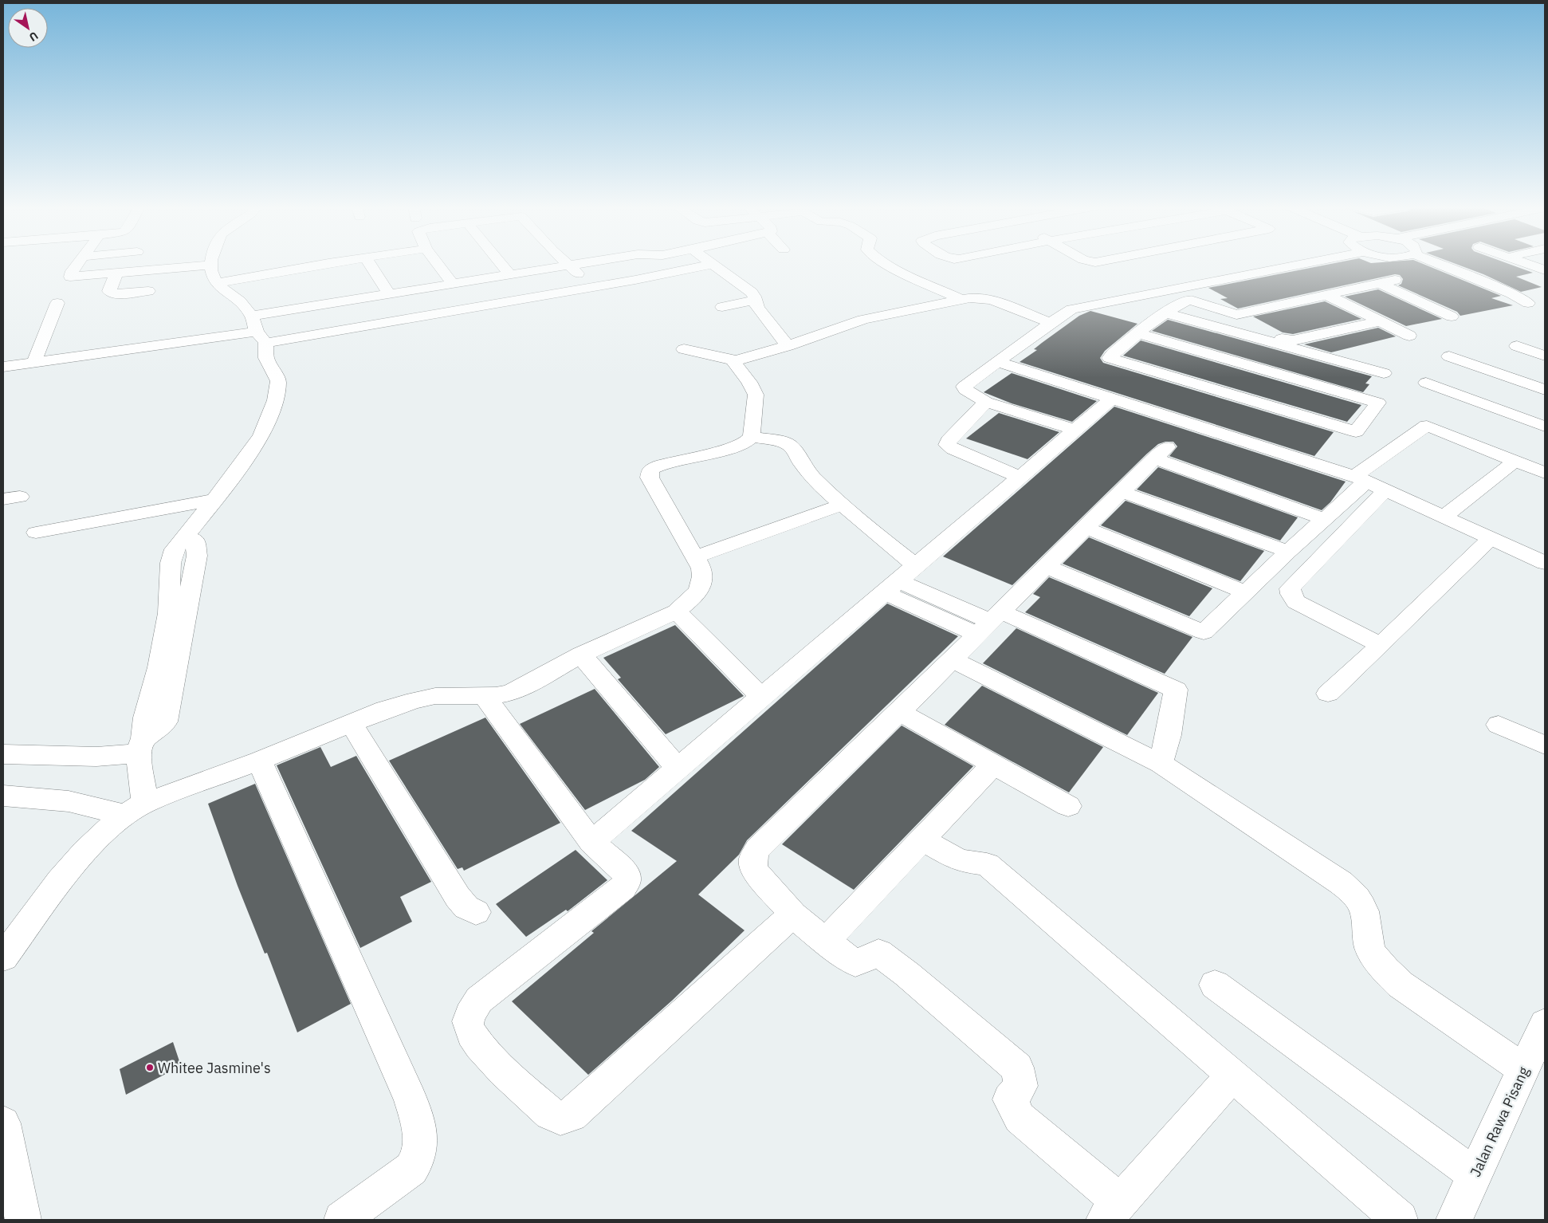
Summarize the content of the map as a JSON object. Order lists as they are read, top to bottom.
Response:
{
  "streets": {
    "street": ["Jalan Rawa Pisang"]
  },
  "places": ["Whitee Jasmine's"],
  "north": "bottom right"
}
